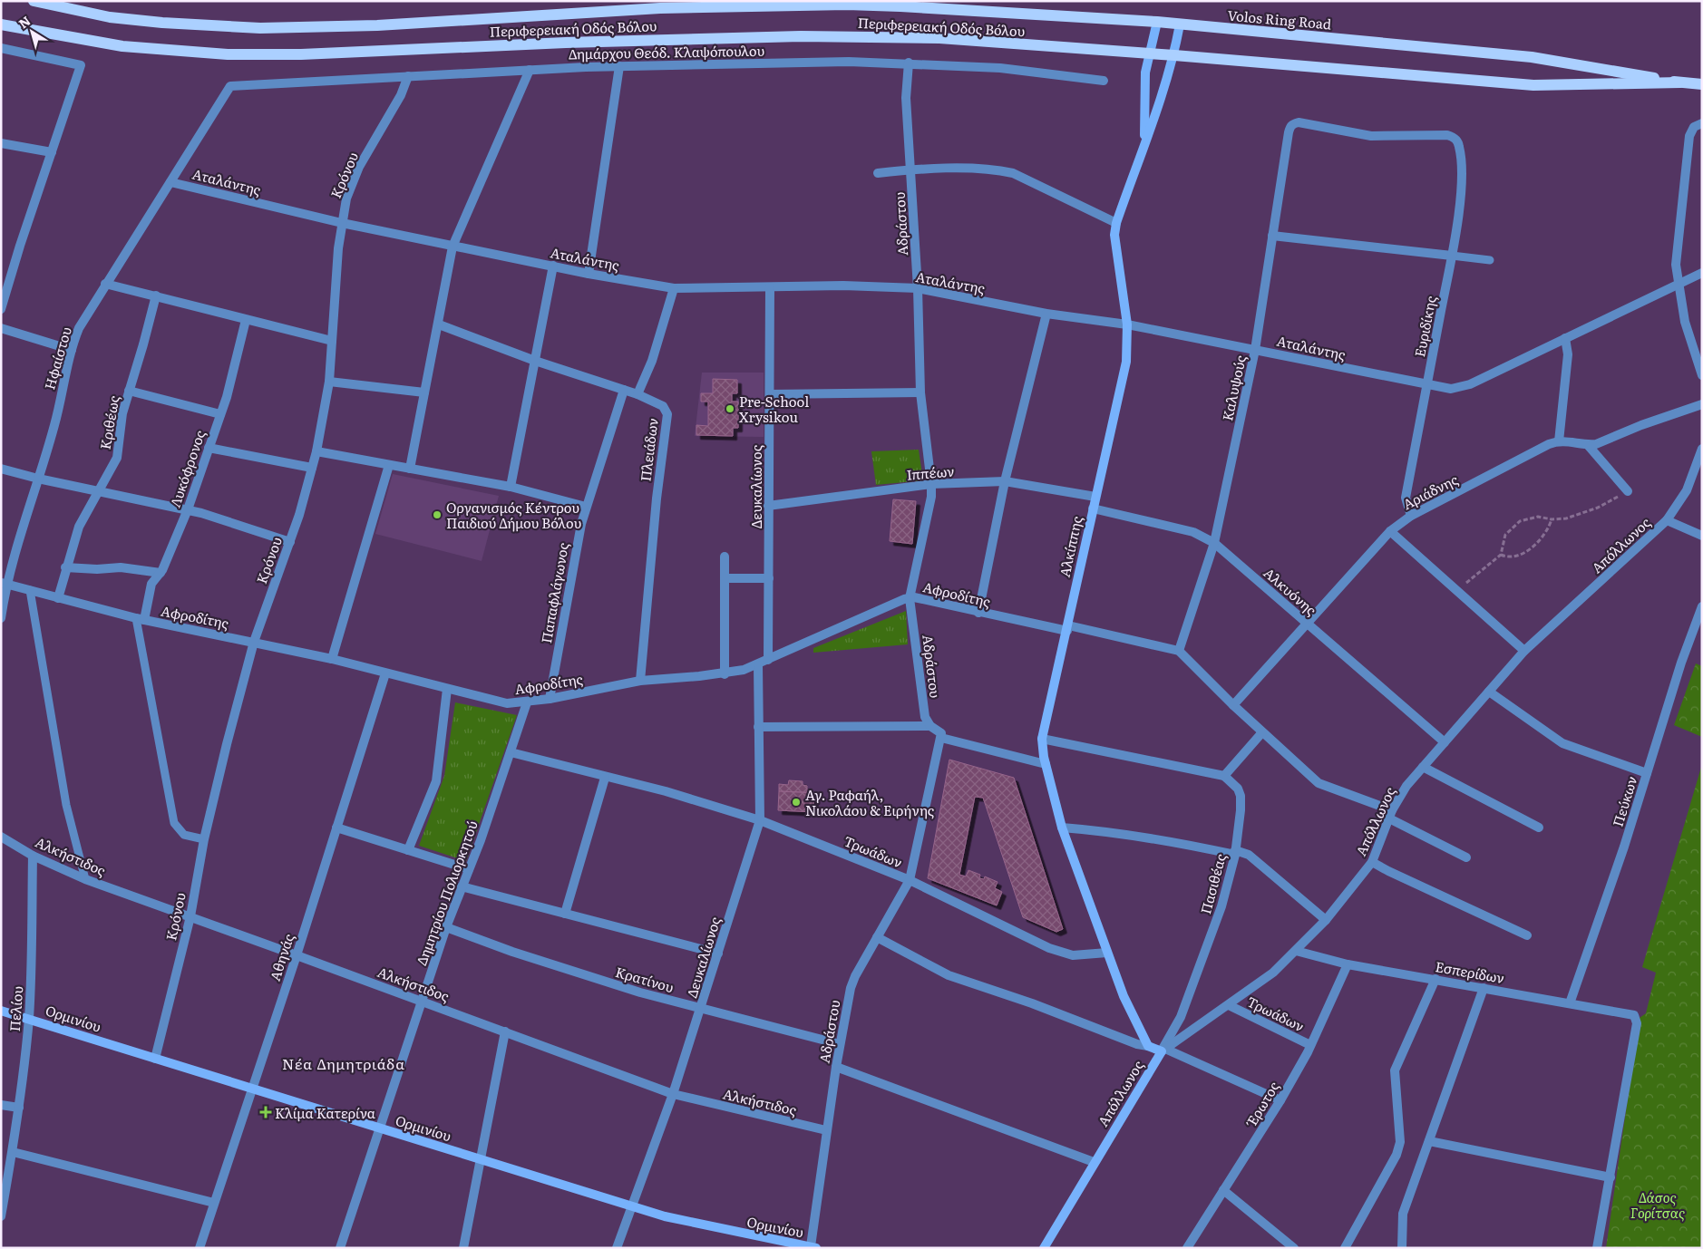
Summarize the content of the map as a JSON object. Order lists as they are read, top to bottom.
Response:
{
  "streets": {
    "main road": ["Volos Ring Road", "Περιφερειακή Οδός Βόλου"],
    "street": [
      "Δημάρχου Θεόδ. Κλαψόπουλου",
      "Κρόνου",
      "Αταλάντης",
      "Αδράστου",
      "Ευριδίκης",
      "Ηφαίστου",
      "Καλυψούς",
      "Κριθέως",
      "Πλειάδων",
      "Λυκόφρoνος",
      "Ιππέων",
      "Δευκαλίωνος",
      "Αριάδνης",
      "Απόλλωνος",
      "Αλκίππης",
      "Αλκυόνης",
      "Παπαφλάγωνος",
      "Αφροδίτης",
      "Πεύκων",
      "Τρωάδων",
      "Αλκήστιδος",
      "Πασιθέας",
      "Δημητρίου Πολιορκητού",
      "Αθηνάς",
      "Εσπερίδων",
      "Κρατίνου",
      "Πελίου",
      "Ορμινίου",
      "Έρωτος"
    ]
  },
  "crossings": [
    ["Volos Ring Road", "Περιφερειακή Οδός Βόλου"],
    ["Volos Ring Road", "Αλκίππης"],
    ["Δημάρχου Θεόδ. Κλαψόπουλου", "Κρόνου"],
    ["Δημάρχου Θεόδ. Κλαψόπουλου", "Αδράστου"],
    ["Δημάρχου Θεόδ. Κλαψόπουλου", "Ηφαίστου"],
    ["Κρόνου", "Αταλάντης"],
    ["Κρόνου", "Λυκόφρoνος"],
    ["Κρόνου", "Αφροδίτης"],
    ["Κρόνου", "Αλκήστιδος"],
    ["Κρόνου", "Ορμινίου"],
    ["Αταλάντης", "Αδράστου"],
    ["Αταλάντης", "Ευριδίκης"],
    ["Αταλάντης", "Ηφαίστου"],
    ["Αταλάντης", "Καλυψούς"],
    ["Αταλάντης", "Δευκαλίωνος"],
    ["Αταλάντης", "Αλκίππης"],
    ["Αδράστου", "Ιππέων"],
    ["Αδράστου", "Αφροδίτης"],
    ["Αδράστου", "Τρωάδων"],
    ["Αδράστου", "Αλκήστιδος"],
    ["Αδράστου", "Κρατίνου"],
    ["Αδράστου", "Ορμινίου"],
    ["Ευριδίκης", "Καλυψούς"],
    ["Ευριδίκης", "Αριάδνης"],
    ["Ηφαίστου", "Αφροδίτης"],
    ["Καλυψούς", "Αλκυόνης"],
    ["Καλυψούς", "Αφροδίτης"],
    ["Κριθέως", "Αφροδίτης"],
    ["Πλειάδων", "Παπαφλάγωνος"],
    ["Πλειάδων", "Αφροδίτης"],
    ["Λυκόφρoνος", "Αφροδίτης"],
    ["Ιππέων", "Δευκαλίωνος"],
    ["Ιππέων", "Αλκίππης"],
    ["Δευκαλίωνος", "Αφροδίτης"],
    ["Δευκαλίωνος", "Τρωάδων"],
    ["Δευκαλίωνος", "Αλκήστιδος"],
    ["Δευκαλίωνος", "Κρατίνου"],
    ["Δευκαλίωνος", "Ορμινίου"],
    ["Αριάδνης", "Αλκυόνης"],
    ["Απόλλωνος", "Αλκυόνης"],
    ["Απόλλωνος", "Τρωάδων"],
    ["Απόλλωνος", "Πασιθέας"],
    ["Απόλλωνος", "Εσπερίδων"],
    ["Αλκίππης", "Αλκυόνης"],
    ["Αλκίππης", "Αφροδίτης"],
    ["Αλκίππης", "Τρωάδων"],
    ["Παπαφλάγωνος", "Αφροδίτης"],
    ["Αφροδίτης", "Δημητρίου Πολιορκητού"],
    ["Αφροδίτης", "Αθηνάς"],
    ["Πεύκων", "Εσπερίδων"],
    ["Τρωάδων", "Δημητρίου Πολιορκητού"],
    ["Τρωάδων", "Έρωτος"],
    ["Αλκήστιδος", "Δημητρίου Πολιορκητού"],
    ["Αλκήστιδος", "Αθηνάς"],
    ["Αλκήστιδος", "Πελίου"],
    ["Δημητρίου Πολιορκητού", "Κρατίνου"],
    ["Δημητρίου Πολιορκητού", "Ορμινίου"],
    ["Αθηνάς", "Ορμινίου"],
    ["Εσπερίδων", "Έρωτος"],
    ["Πελίου", "Ορμινίου"]
  ],
  "districts": ["Νέα Δημητριάδα"],
  "parks": ["Δάσος Γορίτσας"],
  "places": {
    "other": ["Pre-School Xrysikou", "Οργανισμός Κέντρου Παιδιού Δήμου Βόλου", "Αγ. Ραφαήλ, Νικολάου & Ειρήνης"],
    "health": ["Κλίμα Κατερίνα"]
  },
  "north": "top left"
}
